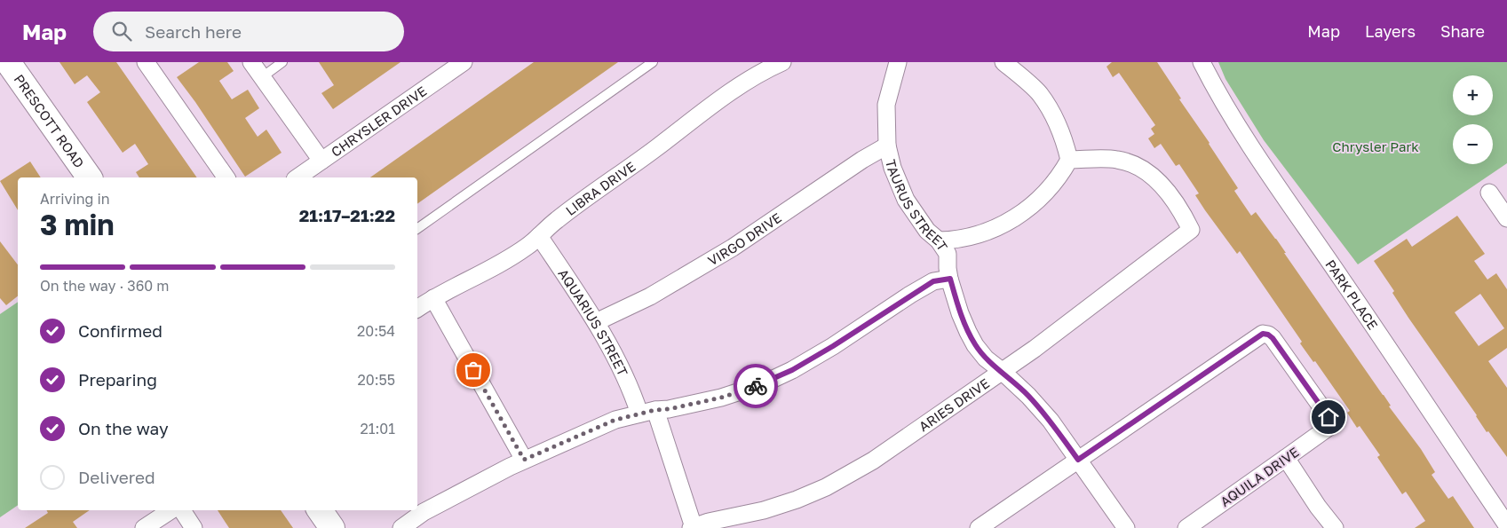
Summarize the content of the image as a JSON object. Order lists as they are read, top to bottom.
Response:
{
  "streets": {
    "main road": ["PRESCOTT ROAD"],
    "street": [
      "CHRYSLER DRIVE",
      "LIBRA DRIVE",
      "TAURUS STREET",
      "VIRGO DRIVE",
      "PARK PLACE",
      "AQUARIUS STREET",
      "ARIES DRIVE",
      "AQUILA DRIVE"
    ]
  },
  "crossings": [
    ["LIBRA DRIVE", "AQUARIUS STREET"],
    ["TAURUS STREET", "VIRGO DRIVE"],
    ["TAURUS STREET", "ARIES DRIVE"],
    ["TAURUS STREET", "AQUILA DRIVE"],
    ["VIRGO DRIVE", "AQUARIUS STREET"]
  ],
  "parks": ["Chrysler Park"],
  "page": {
    "header": "Map",
    "search": "Search here",
    "nav": ["Map", "Layers", "Share"],
    "map_buttons": ["+", "−"],
    "heading": ["3 min", "Arriving in", "21:17–21:22"],
    "bar": "On the way · 360 m",
    "list": [
      ["Confirmed", "20:54"],
      ["Preparing", "20:55"],
      ["On the way", "21:01"],
      "Delivered"
    ]
  }
}
